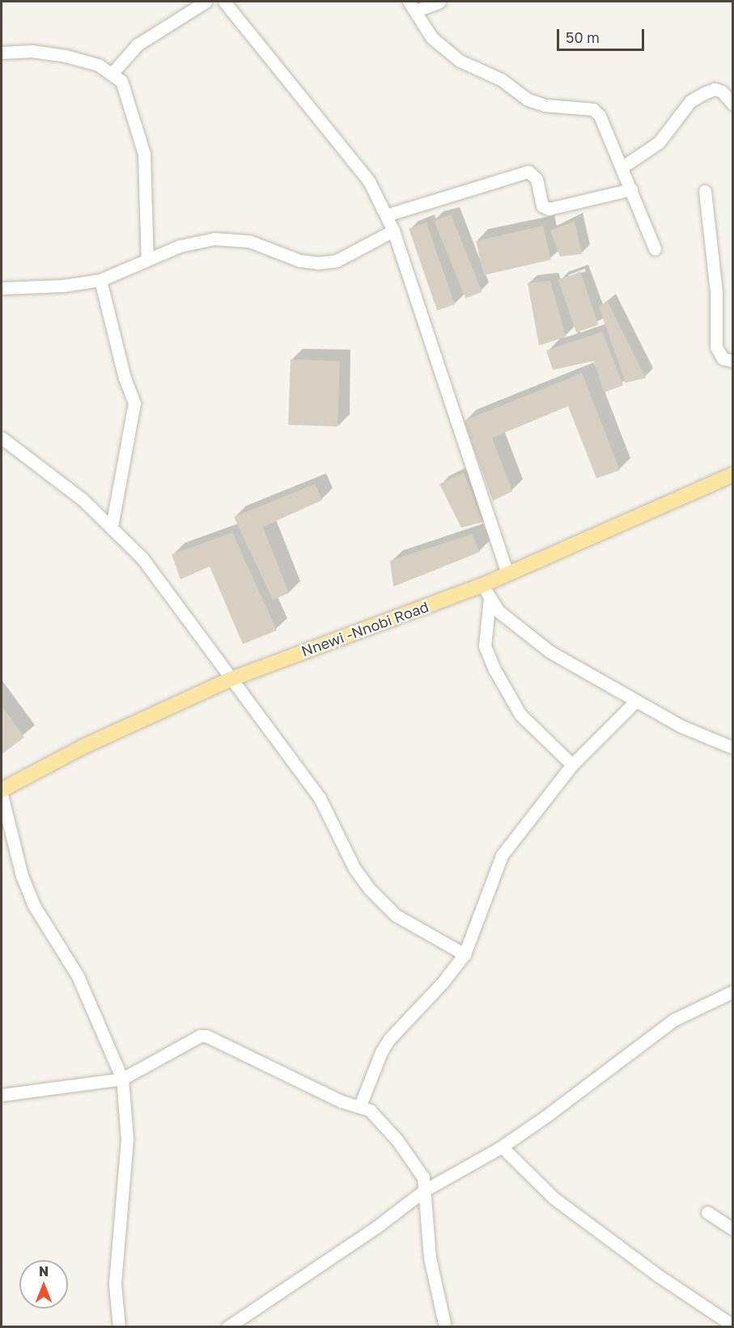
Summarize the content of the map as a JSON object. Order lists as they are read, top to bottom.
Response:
{
  "streets": {
    "main road": ["Nnewi -Nnobi Road"]
  },
  "scale_bar": "50 m",
  "north": "top"
}
